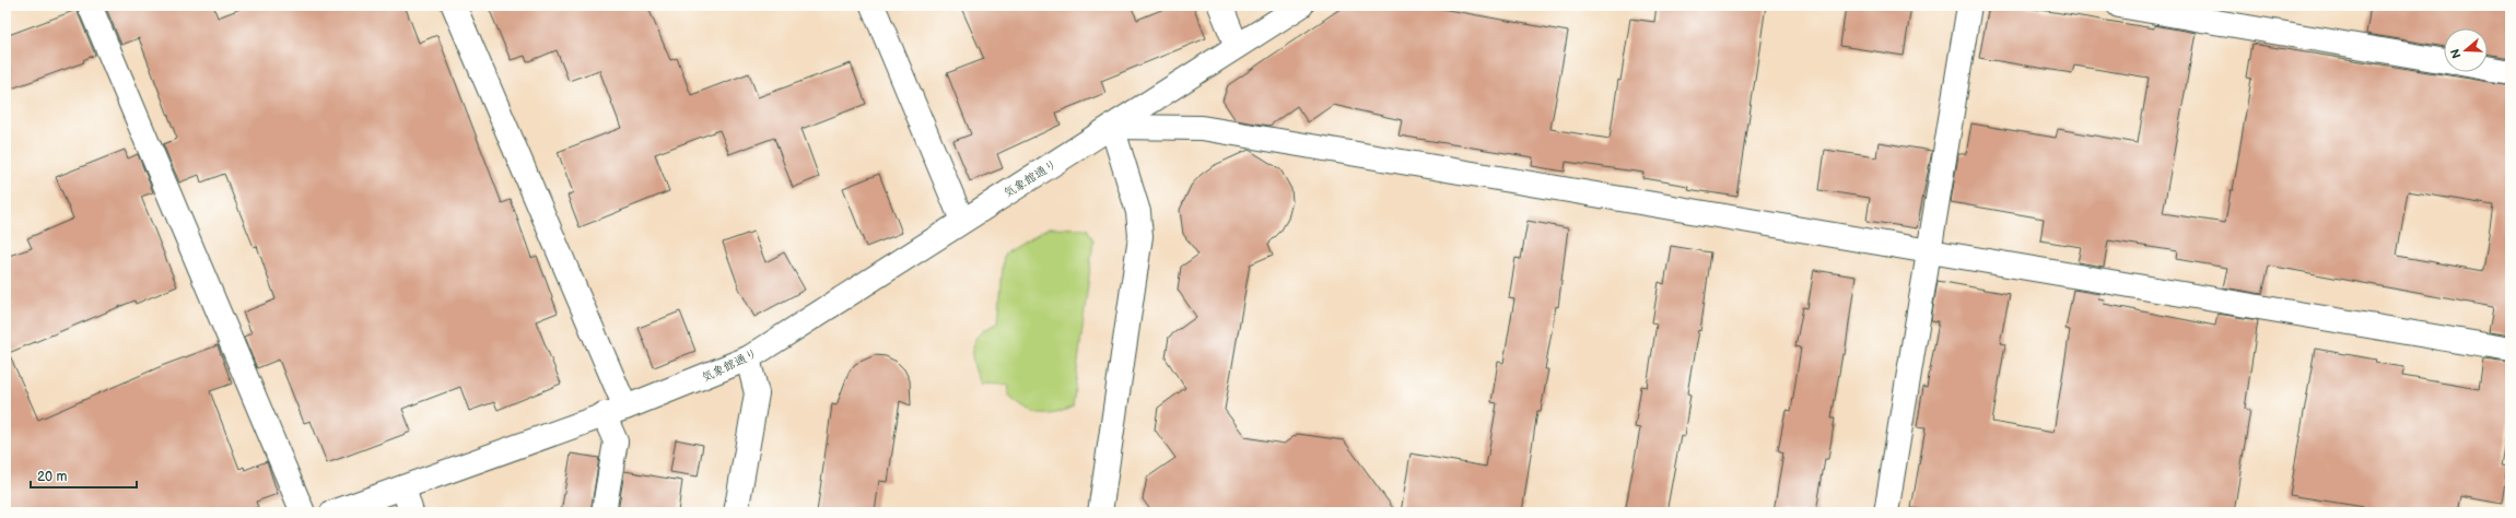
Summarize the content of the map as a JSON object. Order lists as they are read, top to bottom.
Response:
{
  "streets": {
    "street": ["気象館通り"]
  },
  "scale_bar": "20 m",
  "north": "left"
}
